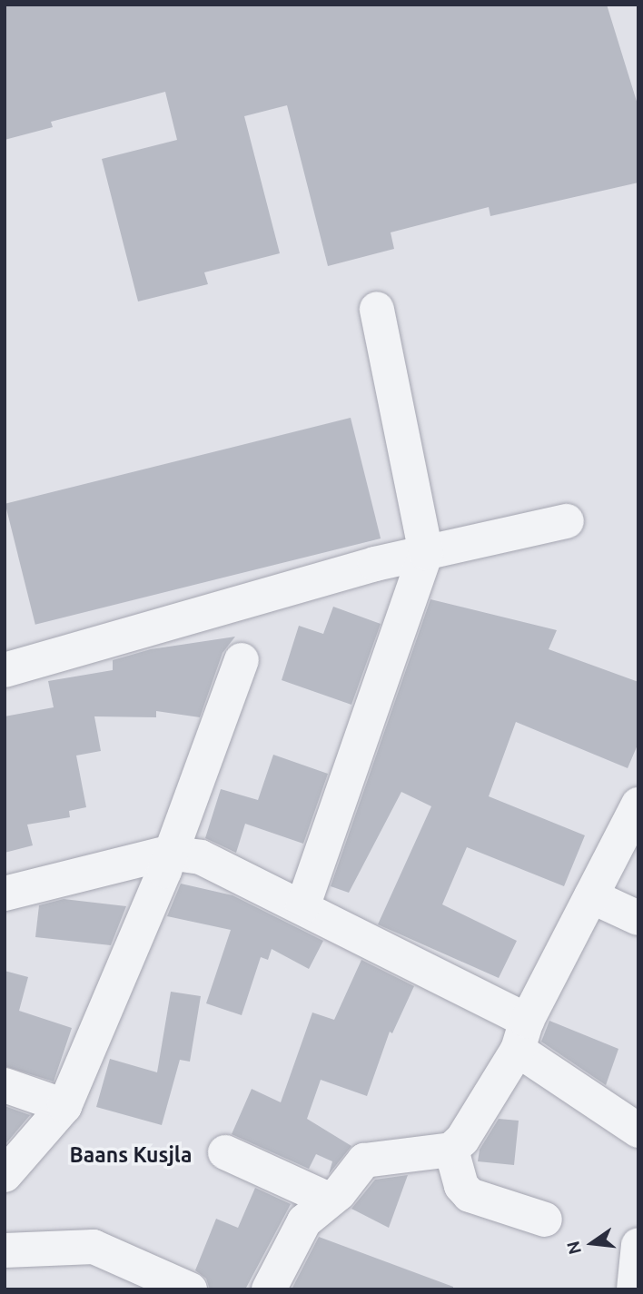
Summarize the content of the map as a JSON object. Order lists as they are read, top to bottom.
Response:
{
  "districts": ["Baans Kusjla"],
  "north": "left"
}
